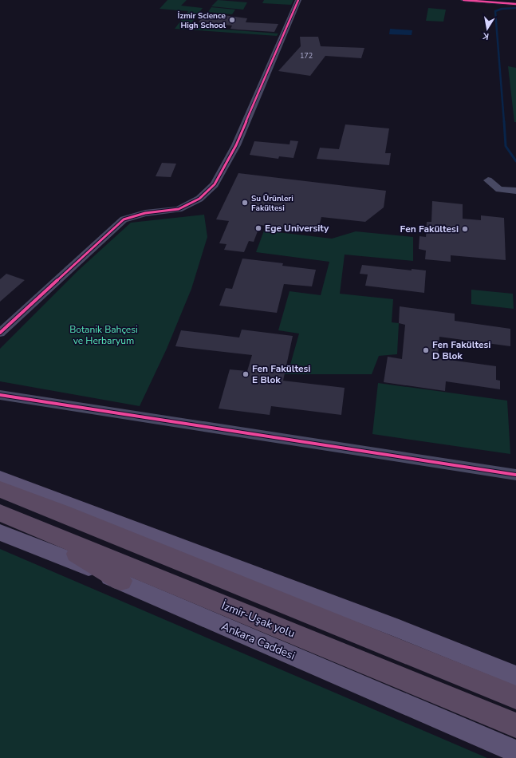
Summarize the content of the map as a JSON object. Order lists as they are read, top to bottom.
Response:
{
  "streets": {
    "highway": ["İzmir-Uşak yolu"],
    "main road": ["Ankara Caddesi"]
  },
  "parks": ["Botanik Bahçesi ve Herbaryum"],
  "places": [
    "İzmir Science High School",
    "Su Ürünleri Fakültesi",
    "Ege University",
    "Fen Fakültesi",
    "Fen Fakültesi D Blok",
    "Fen Fakültesi E Blok"
  ],
  "house_numbers": ["172"],
  "north": "bottom"
}
